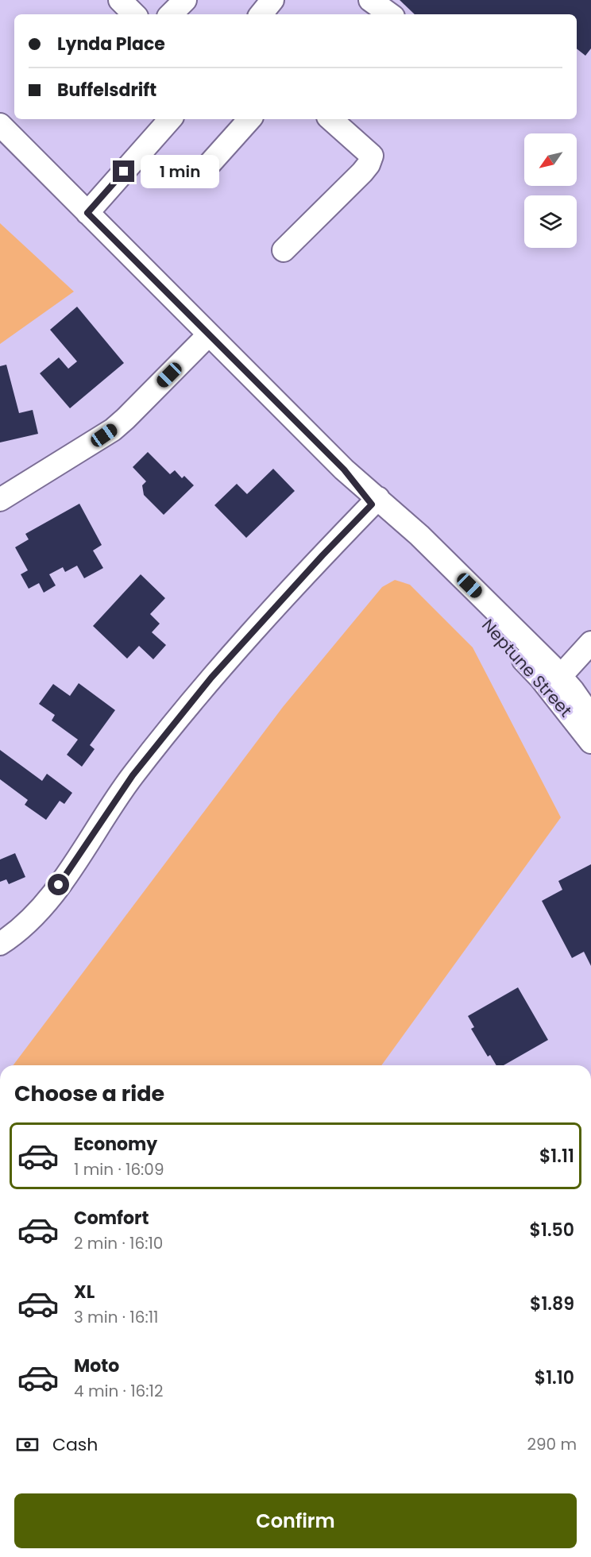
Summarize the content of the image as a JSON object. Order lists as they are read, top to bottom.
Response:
{
  "streets": {
    "street": ["Neptune Street"]
  },
  "north": "bottom left",
  "page": {
    "banner": ["Lynda Place", "Buffelsdrift"],
    "bubble": "1 min",
    "heading": "Choose a ride",
    "list": [
      {
        "name": "Economy",
        "note": "1 min · 16:09",
        "value": "$1.11"
      },
      {
        "name": "Comfort",
        "note": "2 min · 16:10",
        "value": "$1.50"
      },
      {
        "name": "XL",
        "note": "3 min · 16:11",
        "value": "$1.89"
      },
      {
        "name": "Moto",
        "note": "4 min · 16:12",
        "value": "$1.10"
      }
    ],
    "pay": ["Cash", "290 m"],
    "buttons": "Confirm"
  }
}
